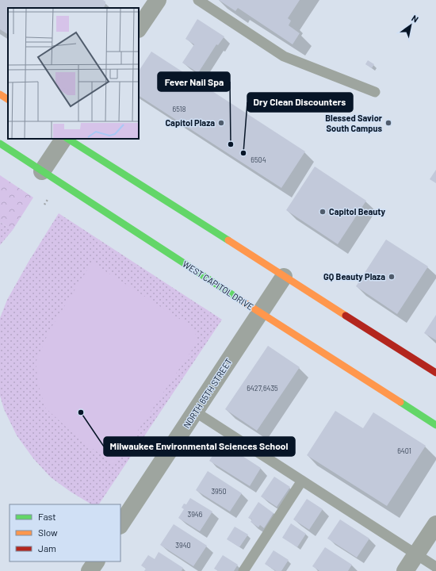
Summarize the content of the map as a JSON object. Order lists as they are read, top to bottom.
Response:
{
  "streets": {
    "main road": ["WEST CAPITOL DRIVE"],
    "street": ["NORTH 65TH STREET"]
  },
  "crossings": [
    ["WEST CAPITOL DRIVE", "NORTH 65TH STREET"]
  ],
  "places": [
    "Capitol Plaza",
    "Blessed Savior South Campus",
    "Fever Nail Spa",
    "Dry Clean Discounters",
    "Capitol Beauty",
    "GQ Beauty Plaza",
    "Milwaukee Environmental Sciences School"
  ],
  "house_numbers": [
    "6518",
    "6504",
    "6427,6435",
    "6401",
    "3950",
    "3946",
    "3940"
  ],
  "legend": ["Fast", "Slow", "Jam"],
  "north": "top right"
}
